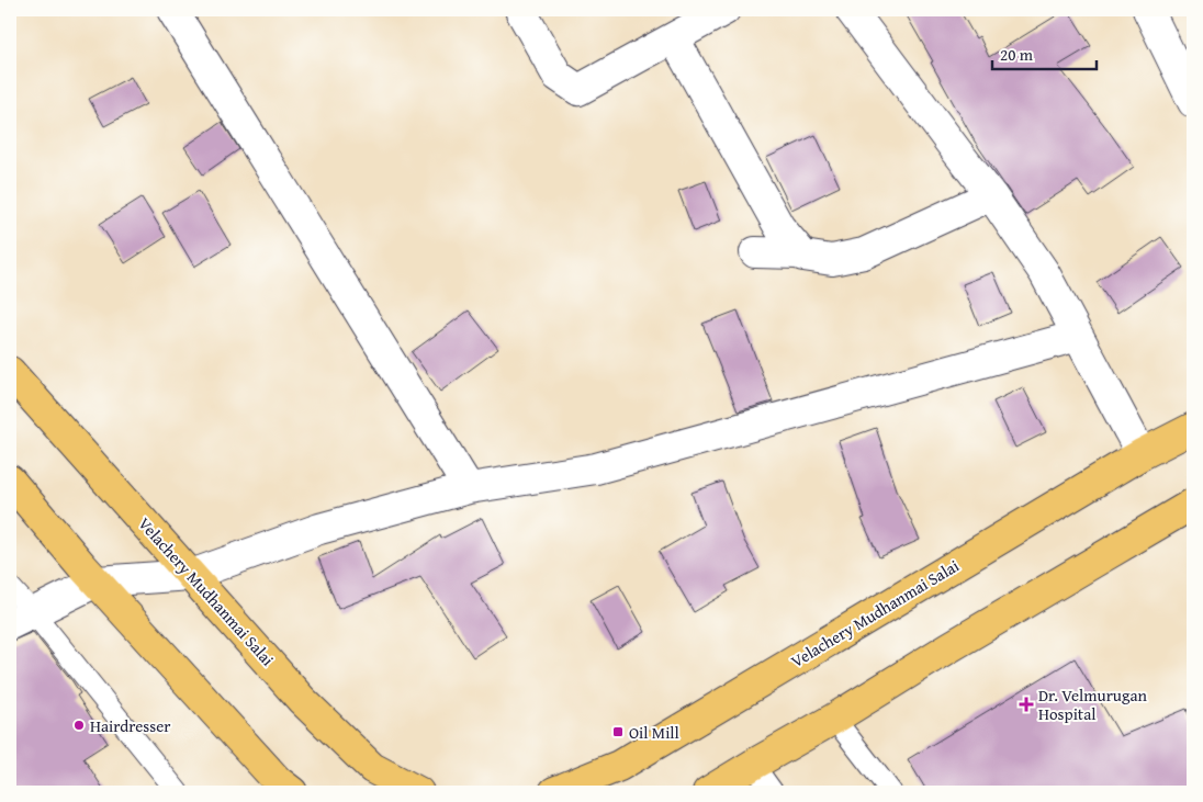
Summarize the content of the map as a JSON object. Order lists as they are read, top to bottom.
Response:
{
  "streets": {
    "main road": ["Velachery Mudhanmai Salai"]
  },
  "places": {
    "health": ["Dr. Velmurugan Hospital"],
    "other": ["Hairdresser"],
    "transit": ["Oil Mill"]
  },
  "scale_bar": "20 m"
}
